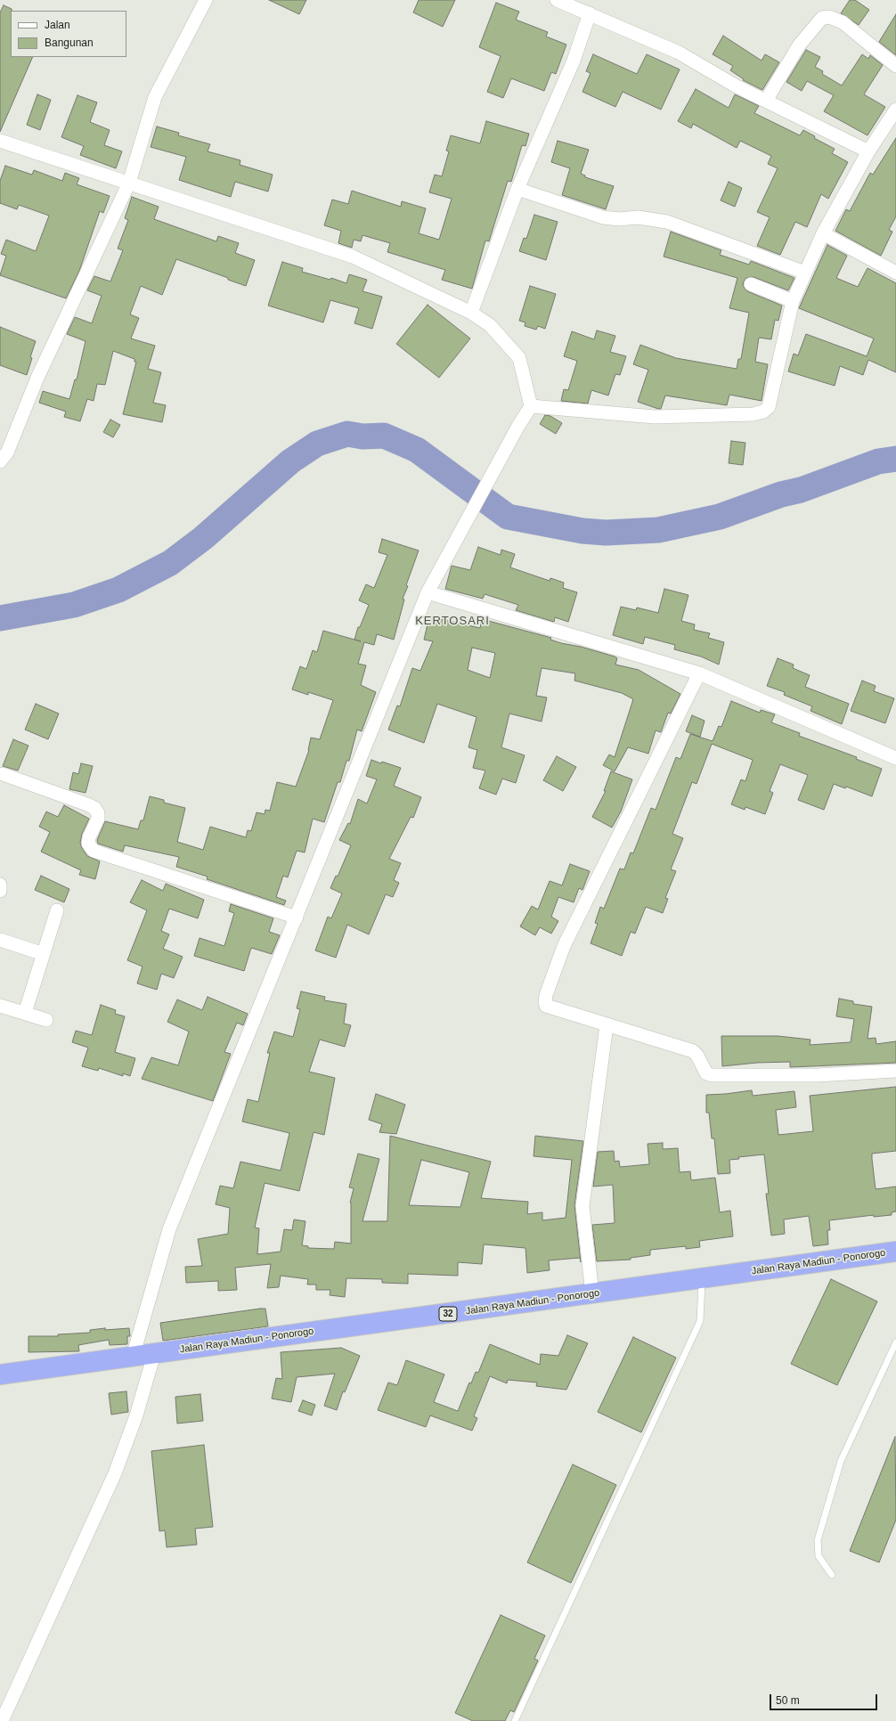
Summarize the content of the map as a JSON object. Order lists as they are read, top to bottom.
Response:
{
  "streets": {
    "highway": ["Jalan Raya Madiun - Ponorogo", "32"]
  },
  "districts": ["KERTOSARI"],
  "legend": ["Jalan", "Bangunan"],
  "scale_bar": "50 m"
}
